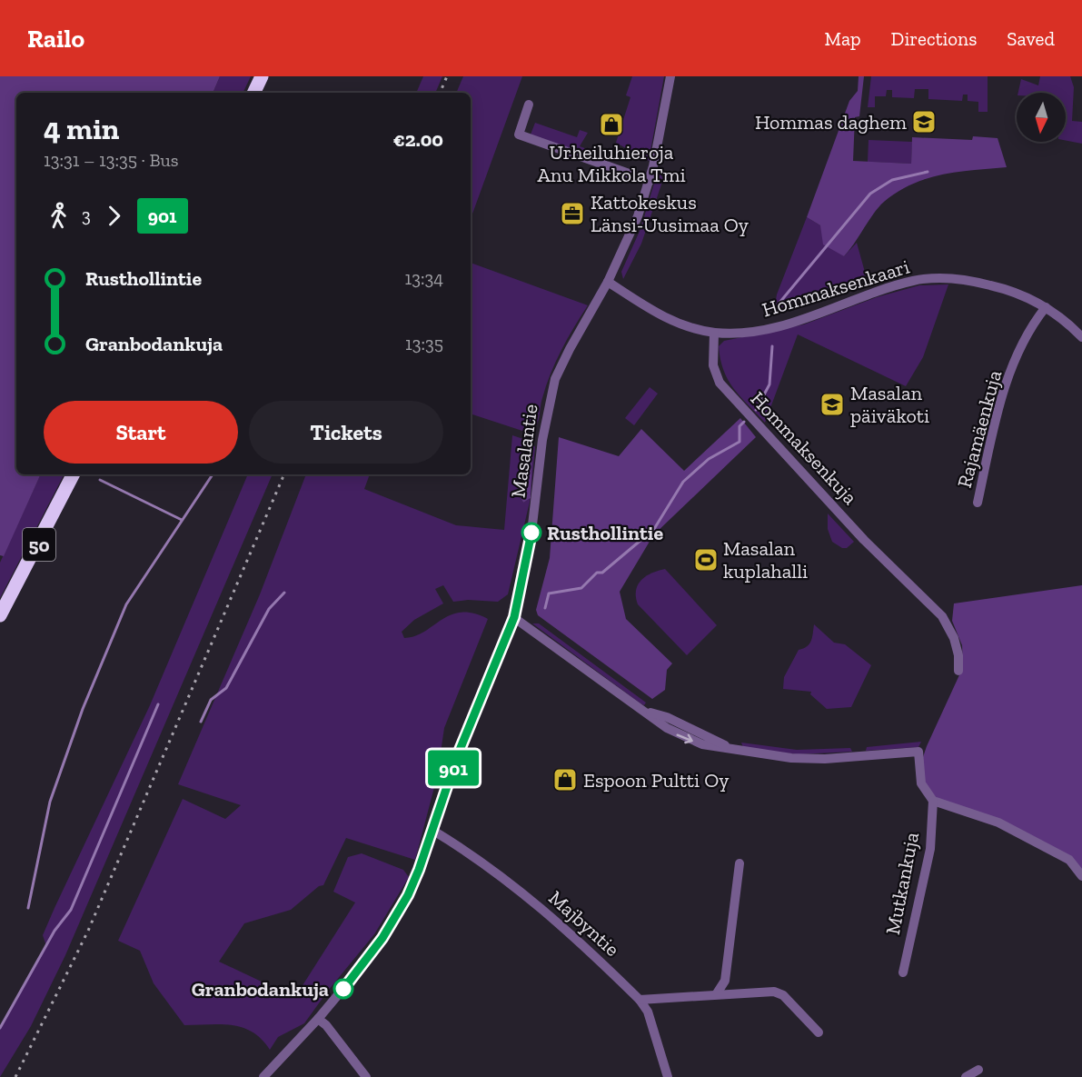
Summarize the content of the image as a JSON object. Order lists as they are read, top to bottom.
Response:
{
  "streets": {
    "highway": ["50"],
    "street": [
      "Hommaksenkaari",
      "Rajamäenkuja",
      "Hommaksenkuja",
      "Masalantie",
      "Mutkankuja",
      "Majbyntie"
    ]
  },
  "crossings": [
    ["Hommaksenkaari", "Rajamäenkuja"],
    ["Hommaksenkaari", "Hommaksenkuja"],
    ["Masalantie", "Majbyntie"]
  ],
  "places": {
    "school or university": ["Hommas daghem", "Masalan päiväkoti"],
    "shop": ["Urheiluhieroja Anu Mikkola Tmi", "Espoon Pultti Oy"],
    "office": ["Kattokeskus Länsi-Uusimaa Oy"],
    "other": ["Rusthollintie", "Granbodankuja"],
    "sports": ["Masalan kuplahalli"]
  },
  "lines": ["bus line 901"],
  "north": "bottom",
  "page": {
    "header": "Railo",
    "nav": ["Map", "Directions", "Saved"],
    "on_map": "901",
    "heading": ["4 min", "13:31 – 13:35 · Bus", "€2.00"],
    "legs": ["3", "901"],
    "list": [
      {
        "name": "Rusthollintie",
        "value": "13:34"
      },
      {
        "name": "Granbodankuja",
        "value": "13:35"
      }
    ],
    "buttons": ["Start", "Tickets"]
  }
}
